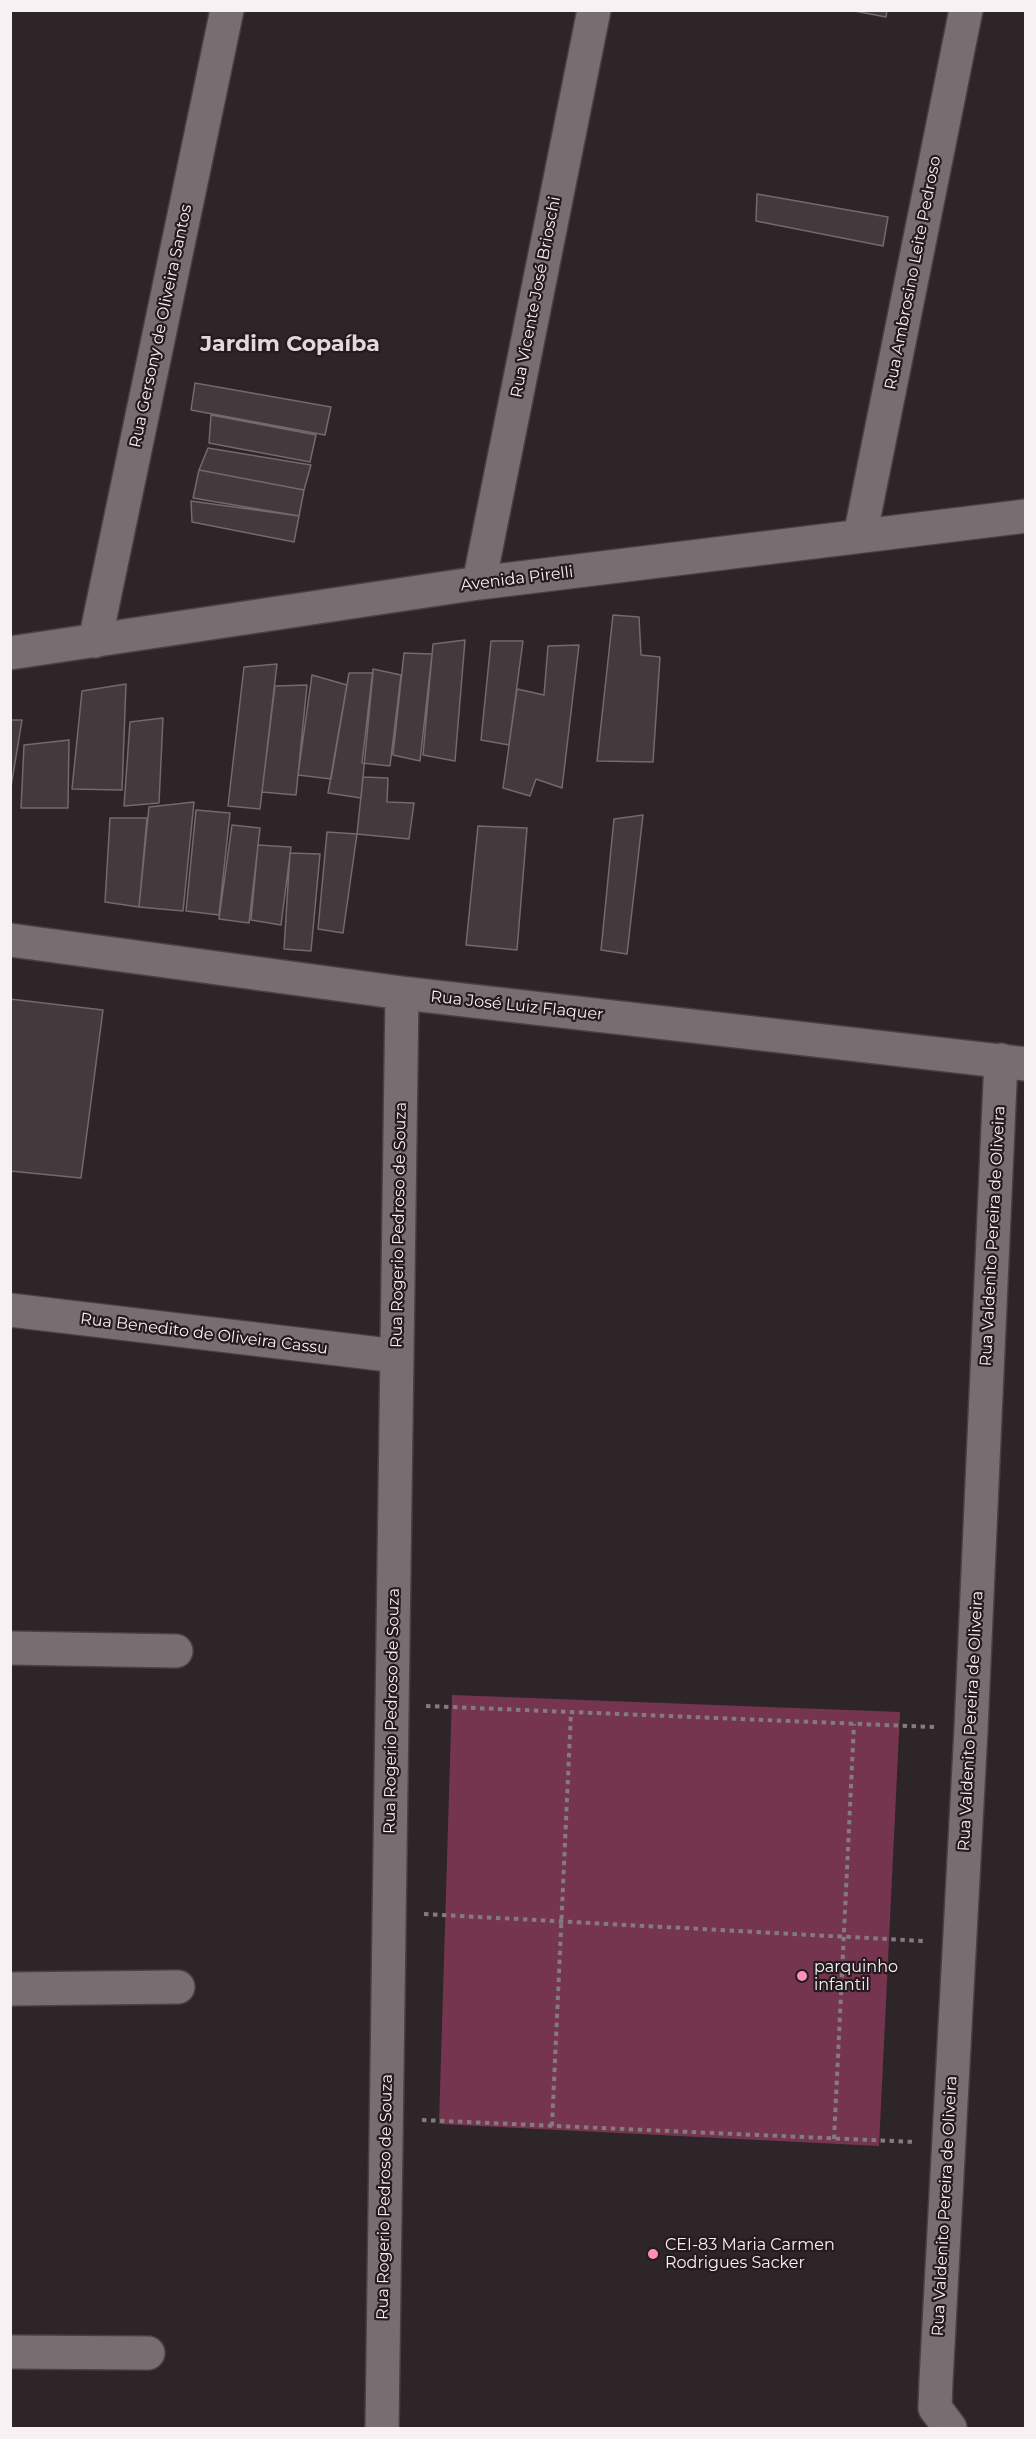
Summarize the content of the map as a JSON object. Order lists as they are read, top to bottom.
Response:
{
  "streets": {
    "street": [
      "Rua Ambrosino Leite Pedroso",
      "Rua Vicente José Brioschi",
      "Rua Gersony de Oliveira Santos",
      "Avenida Pirelli",
      "Rua José Luiz Flaquer",
      "Rua Rogerio Pedroso de Souza",
      "Rua Valdenito Pereira de Oliveira",
      "Rua Benedito de Oliveira Cassu"
    ]
  },
  "crossings": [
    ["Rua Ambrosino Leite Pedroso", "Avenida Pirelli"],
    ["Rua Vicente José Brioschi", "Avenida Pirelli"],
    ["Rua Gersony de Oliveira Santos", "Avenida Pirelli"],
    ["Rua José Luiz Flaquer", "Rua Rogerio Pedroso de Souza"],
    ["Rua José Luiz Flaquer", "Rua Valdenito Pereira de Oliveira"],
    ["Rua Rogerio Pedroso de Souza", "Rua Benedito de Oliveira Cassu"]
  ],
  "districts": ["Jardim Copaíba"],
  "places": ["parquinho infantil", "CEI-83 Maria Carmen Rodrigues Sacker"]
}
